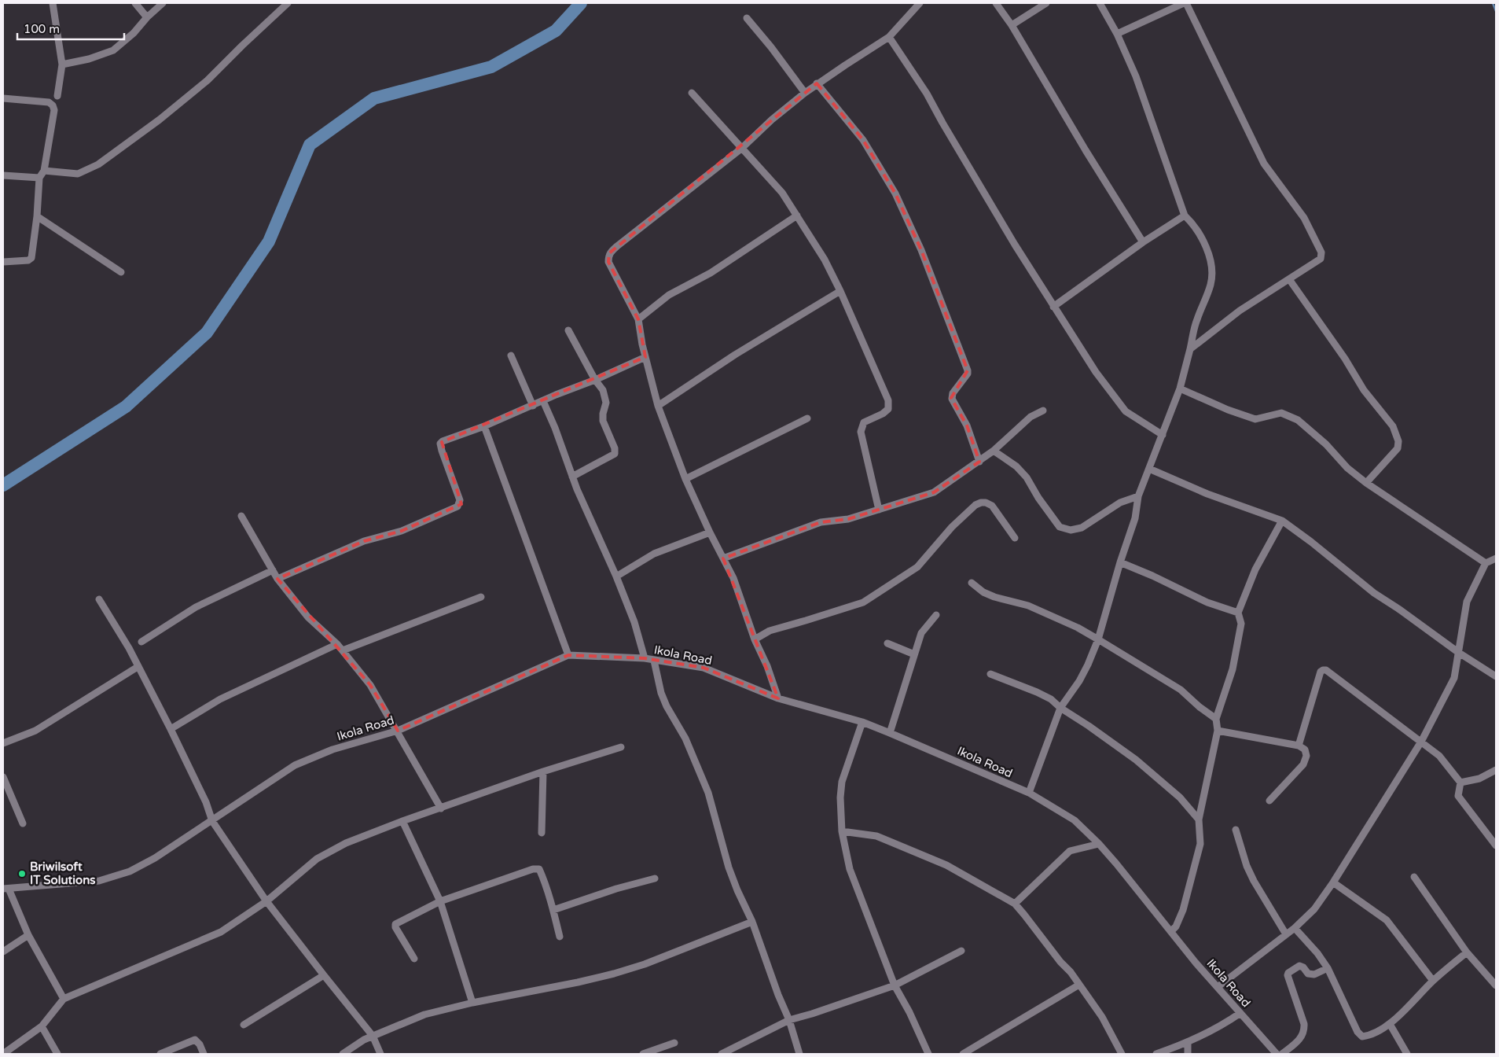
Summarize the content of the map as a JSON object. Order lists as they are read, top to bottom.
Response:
{
  "streets": {
    "street": ["Ikola Road"]
  },
  "places": ["Briwilsoft IT Solutions"],
  "scale_bar": "100 m"
}
